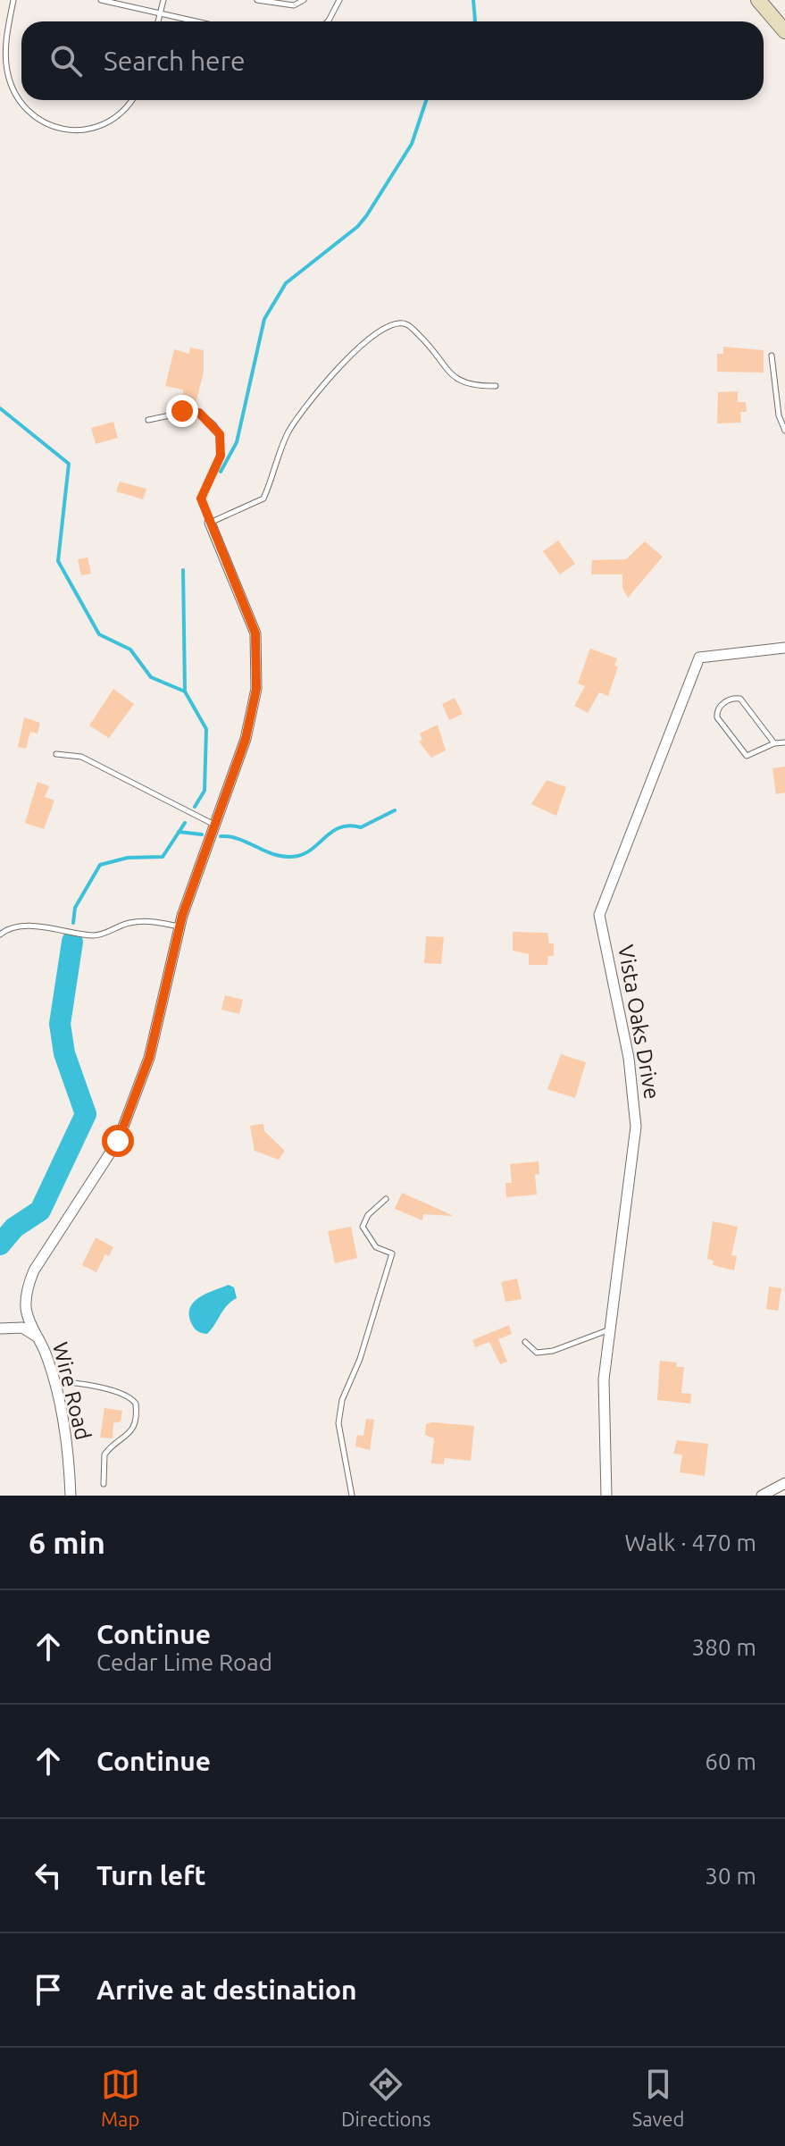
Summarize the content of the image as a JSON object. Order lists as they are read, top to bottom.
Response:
{
  "streets": {
    "street": ["Vista Oaks Drive", "Wire Road"]
  },
  "page": {
    "search": "Search here",
    "heading": ["6 min", "Walk · 470 m"],
    "list": [
      ["Continue", "Cedar Lime Road", "380 m"],
      ["Continue", "60 m"],
      ["Turn left", "30 m"],
      "Arrive at destination"
    ],
    "nav": ["Map", "Directions", "Saved"]
  }
}
